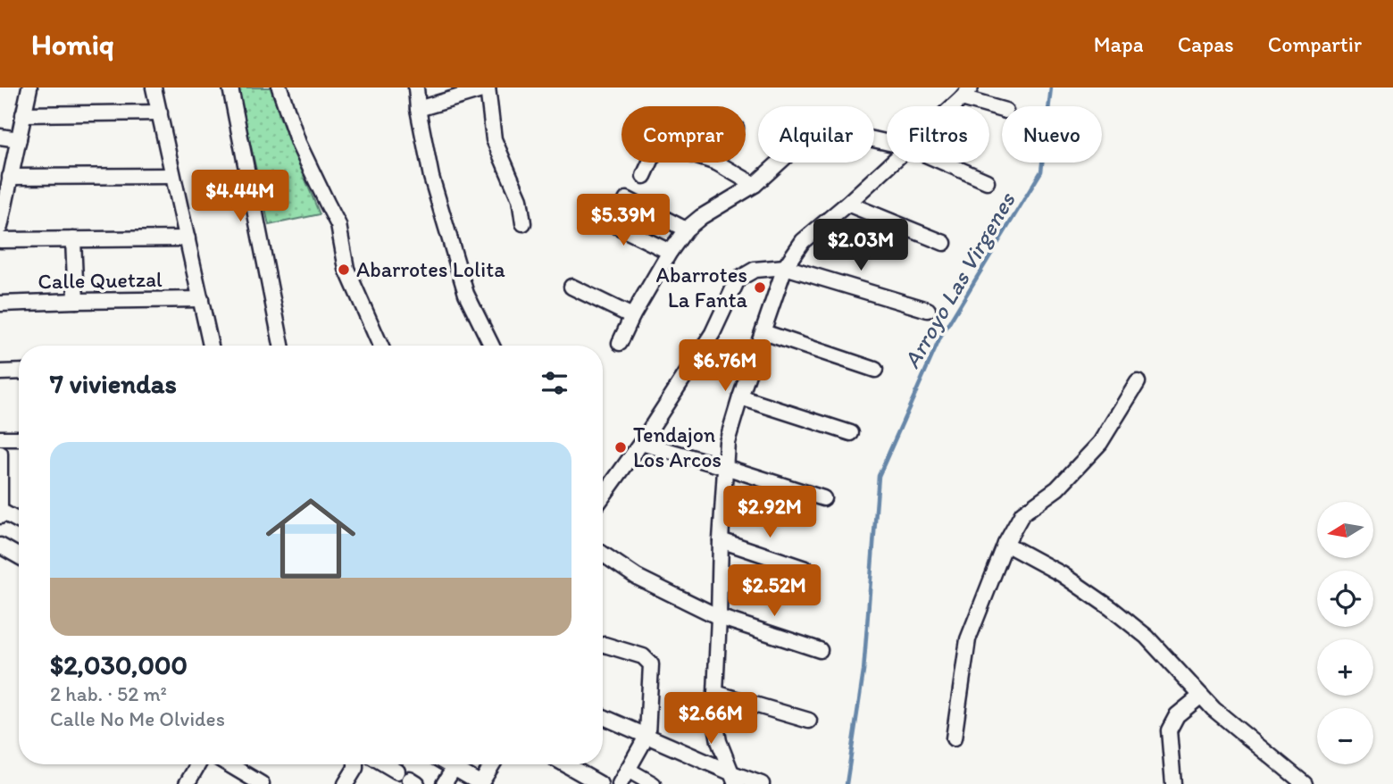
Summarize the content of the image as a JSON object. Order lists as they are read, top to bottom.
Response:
{
  "streets": {
    "street": ["Calle Quetzal"]
  },
  "water": ["Arroyo Las Virgenes"],
  "places": ["Abarrotes Lolita", "Abarrotes La Fanta", "Tendajon Los Arcos"],
  "north": "left",
  "page": {
    "header": "Homiq",
    "nav": ["Mapa", "Capas", "Compartir"],
    "chip": [
      "Comprar",
      "Alquilar",
      "Filtros",
      "Nuevo"
    ],
    "price": [
      "$4.44M",
      "$5.39M",
      "$2.03M",
      "$6.76M",
      "$2.92M",
      "$2.52M",
      "$2.66M"
    ],
    "heading": "7 viviendas",
    "list": [
      {
        "name": "$2,030,000",
        "note": "2 hab. · 52 m² · Calle No Me Olvides"
      }
    ],
    "map_buttons": ["+", "−"]
  }
}
